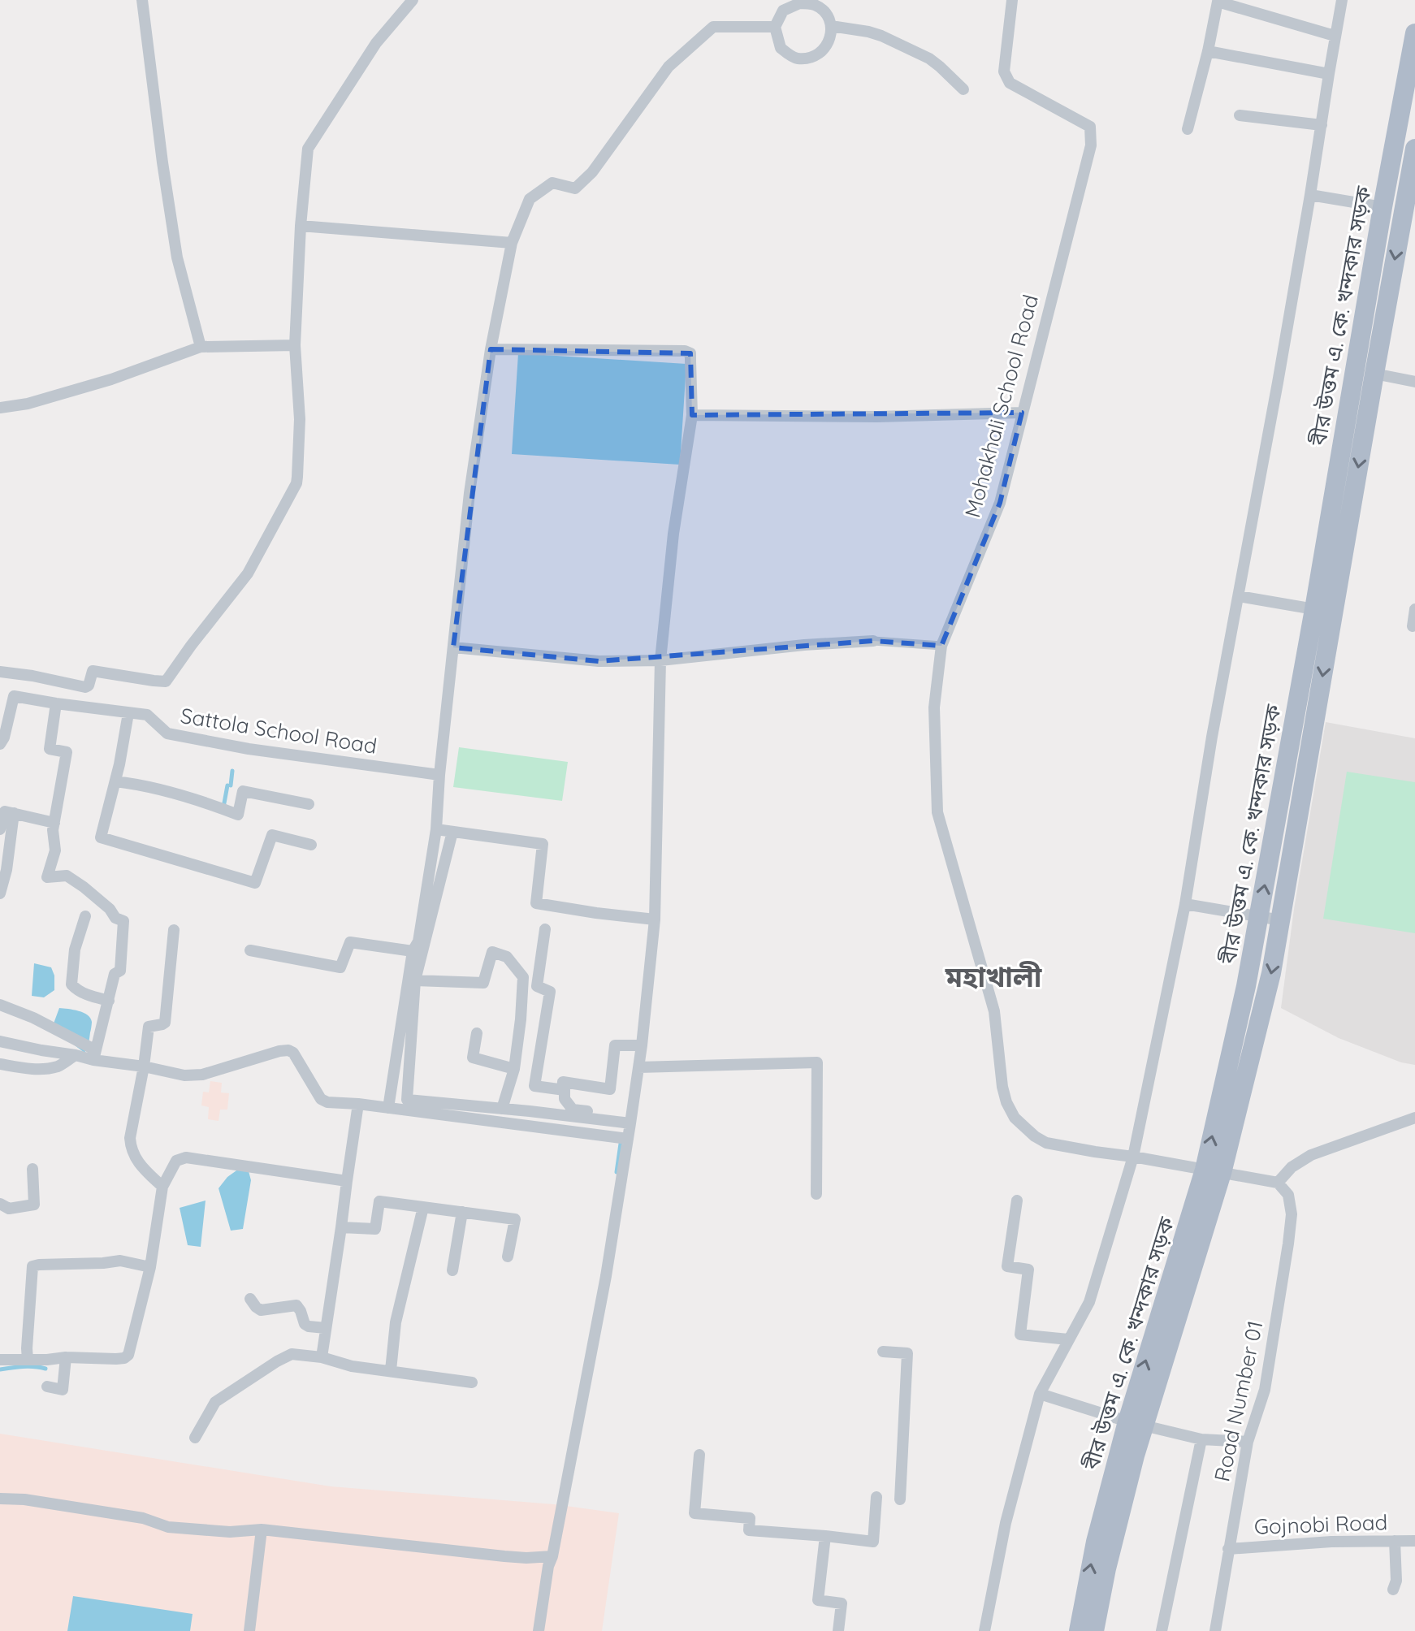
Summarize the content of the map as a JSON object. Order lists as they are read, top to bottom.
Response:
{
  "streets": {
    "main road": ["বীর উত্তম এ. কে. খন্দকার সড়ক"],
    "street": [
      "Mohakhali School Road",
      "Sattola School Road",
      "Road Number 01",
      "Gojnobi Road"
    ]
  },
  "crossings": [
    ["বীর উত্তম এ. কে. খন্দকার সড়ক", "Mohakhali School Road"],
    ["Mohakhali School Road", "Road Number 01"],
    ["Road Number 01", "Gojnobi Road"]
  ],
  "districts": ["মহাখালী"]
}
